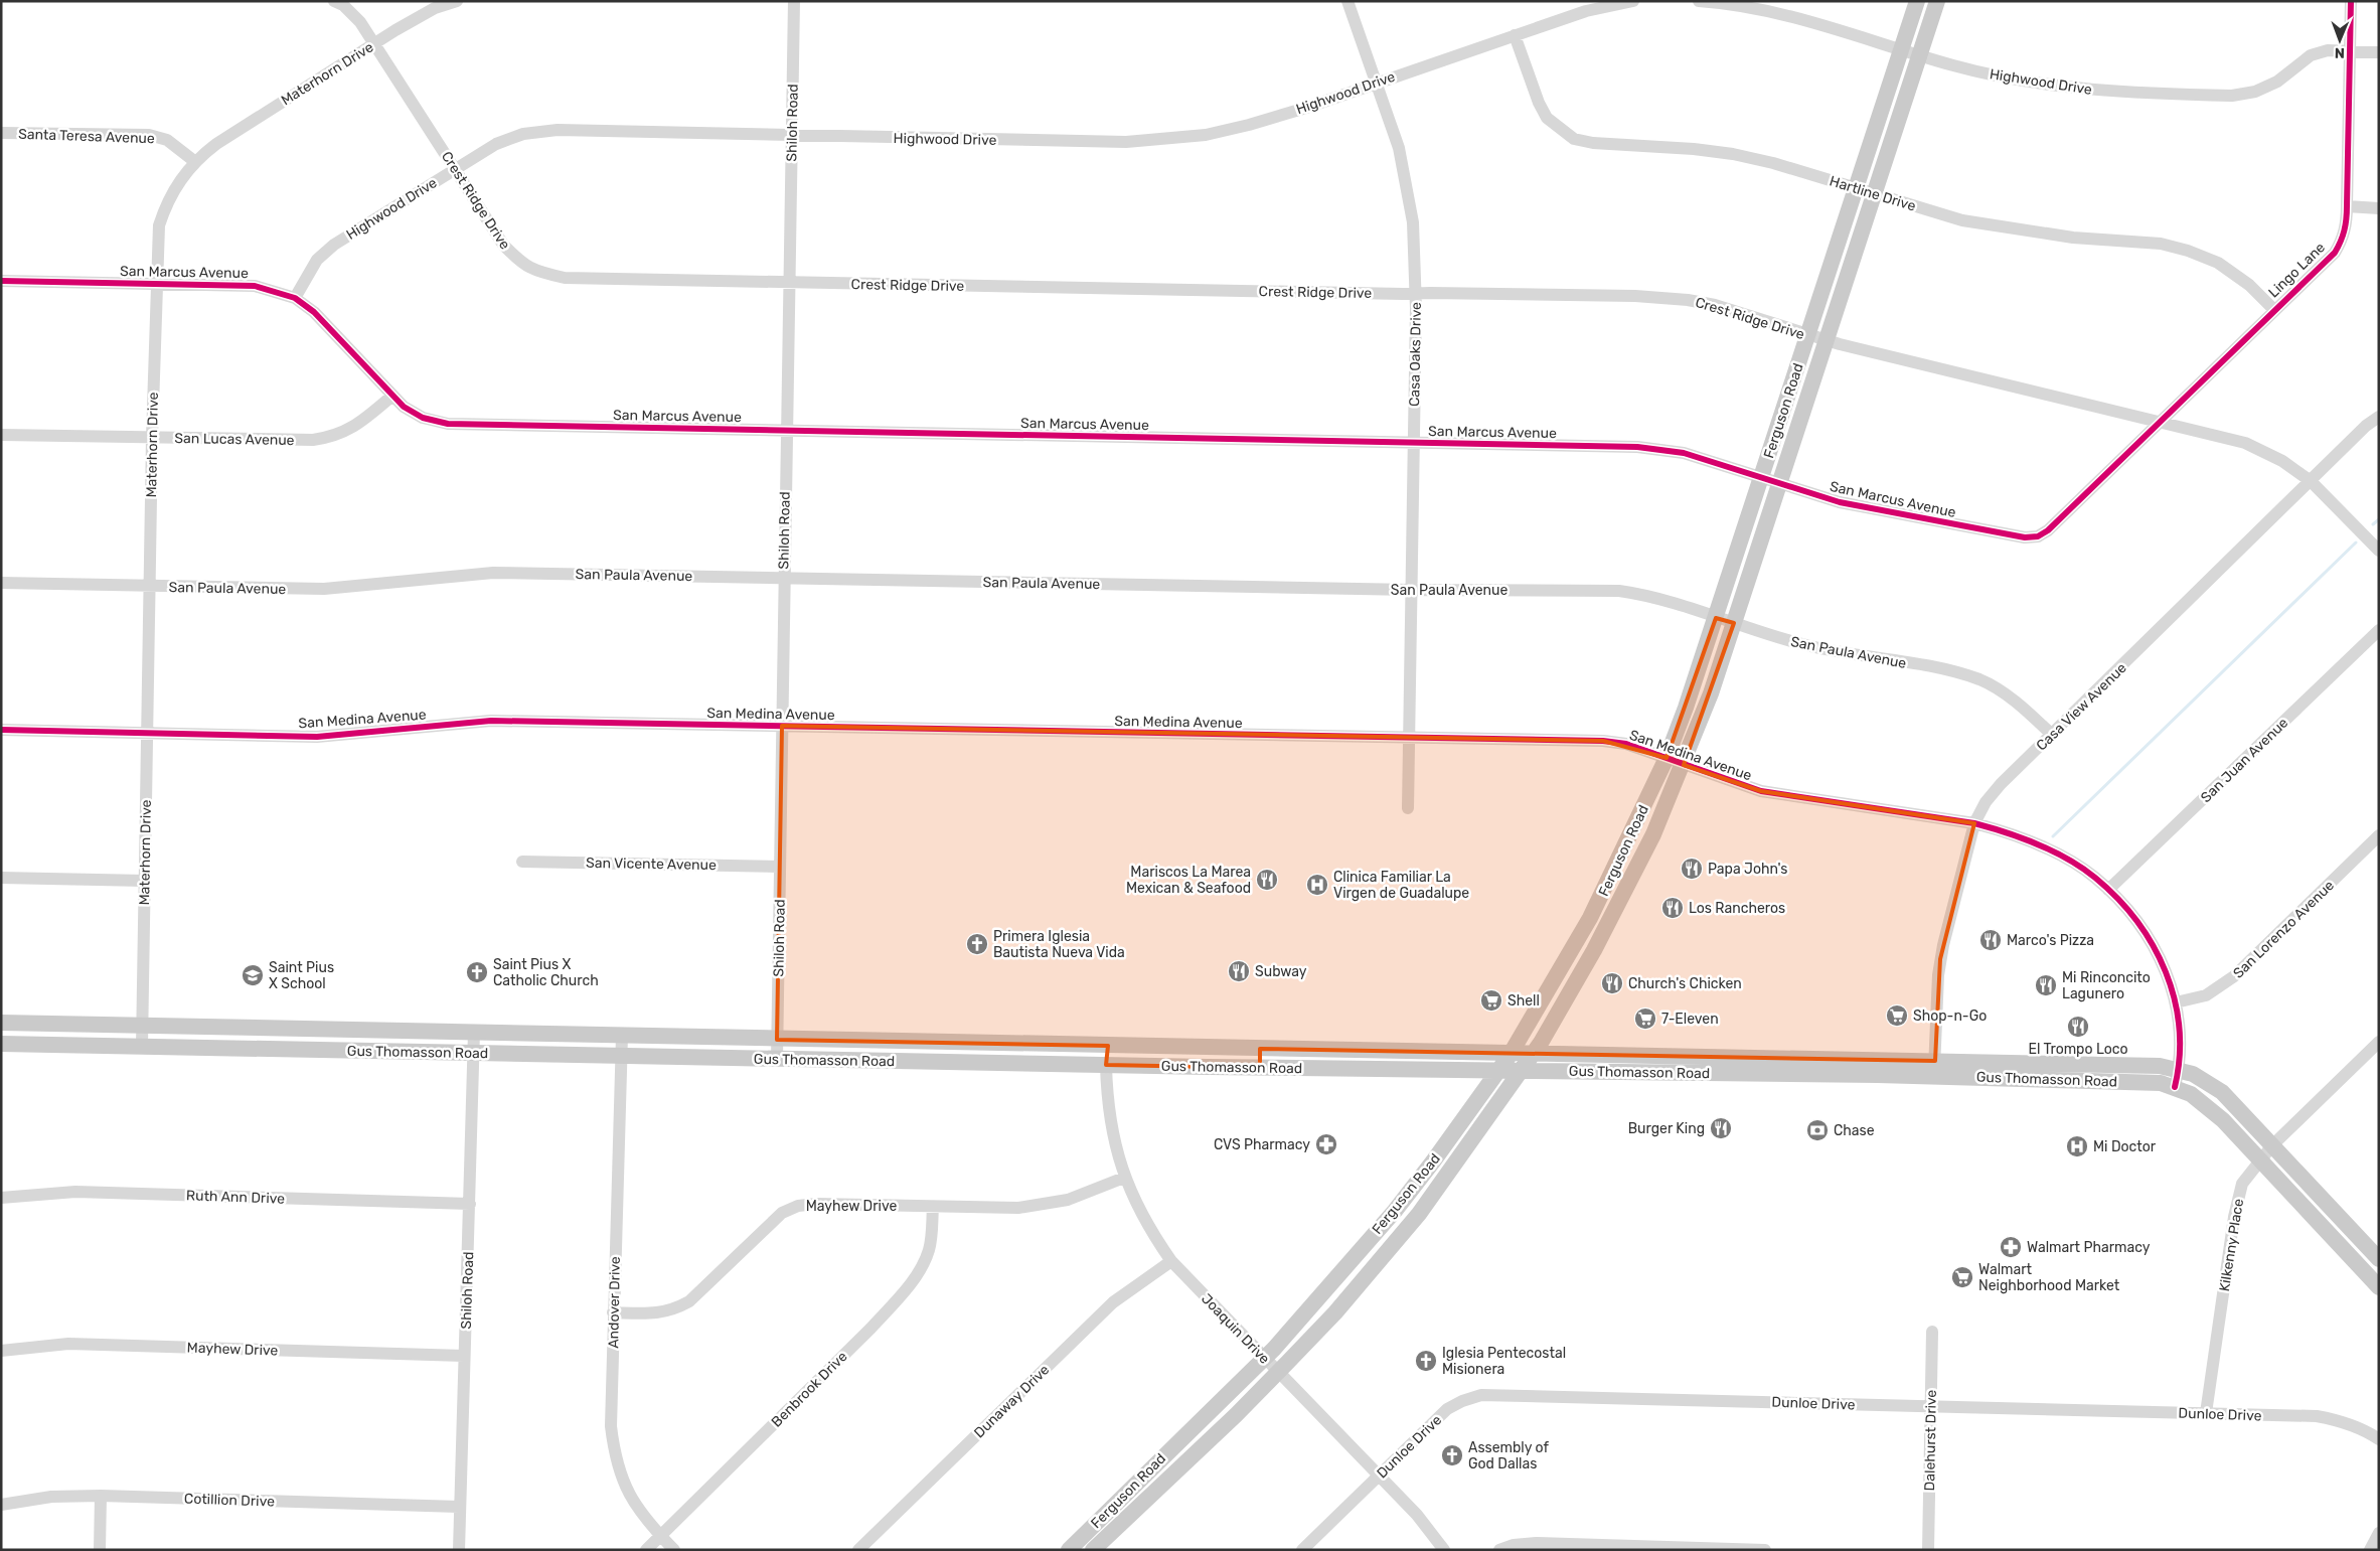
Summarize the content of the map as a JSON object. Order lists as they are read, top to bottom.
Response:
{
  "streets": {
    "main road": ["Ferguson Road", "Gus Thomasson Road"],
    "street": [
      "Materhorn Drive",
      "Highwood Drive",
      "Shiloh Road",
      "Santa Teresa Avenue",
      "Hartline Drive",
      "Crest Ridge Drive",
      "Lingo Lane",
      "San Marcus Avenue",
      "Casa Oaks Drive",
      "San Lucas Avenue",
      "San Paula Avenue",
      "Casa View Avenue",
      "San Medina Avenue",
      "San Juan Avenue",
      "San Vicente Avenue",
      "San Lorenzo Avenue",
      "Ruth Ann Drive",
      "Mayhew Drive",
      "Kilkenny Place",
      "Andover Drive",
      "Joaquin Drive",
      "Benbrook Drive",
      "Dunaway Drive",
      "Dunloe Drive",
      "Dalehurst Drive",
      "Cotillion Drive"
    ]
  },
  "crossings": [
    ["Materhorn Drive", "Santa Teresa Avenue"],
    ["Materhorn Drive", "Crest Ridge Drive"],
    ["Materhorn Drive", "San Marcus Avenue"],
    ["Materhorn Drive", "San Lucas Avenue"],
    ["Materhorn Drive", "San Paula Avenue"],
    ["Materhorn Drive", "San Medina Avenue"],
    ["Materhorn Drive", "Gus Thomasson Road"],
    ["Highwood Drive", "Shiloh Road"],
    ["Highwood Drive", "Hartline Drive"],
    ["Highwood Drive", "Crest Ridge Drive"],
    ["Highwood Drive", "Lingo Lane"],
    ["Highwood Drive", "San Marcus Avenue"],
    ["Highwood Drive", "Casa Oaks Drive"],
    ["Highwood Drive", "Ferguson Road"],
    ["Shiloh Road", "Crest Ridge Drive"],
    ["Shiloh Road", "San Marcus Avenue"],
    ["Shiloh Road", "San Paula Avenue"],
    ["Shiloh Road", "San Medina Avenue"],
    ["Shiloh Road", "San Vicente Avenue"],
    ["Shiloh Road", "Gus Thomasson Road"],
    ["Shiloh Road", "Ruth Ann Drive"],
    ["Shiloh Road", "Mayhew Drive"],
    ["Shiloh Road", "Cotillion Drive"],
    ["Hartline Drive", "Lingo Lane"],
    ["Hartline Drive", "Ferguson Road"],
    ["Crest Ridge Drive", "Lingo Lane"],
    ["Crest Ridge Drive", "San Marcus Avenue"],
    ["Crest Ridge Drive", "Casa Oaks Drive"],
    ["Crest Ridge Drive", "Ferguson Road"],
    ["Crest Ridge Drive", "Casa View Avenue"],
    ["Lingo Lane", "San Marcus Avenue"],
    ["San Marcus Avenue", "Casa Oaks Drive"],
    ["San Marcus Avenue", "Ferguson Road"],
    ["San Marcus Avenue", "San Lucas Avenue"],
    ["Casa Oaks Drive", "San Paula Avenue"],
    ["Casa Oaks Drive", "San Medina Avenue"],
    ["Ferguson Road", "San Paula Avenue"],
    ["Ferguson Road", "San Medina Avenue"],
    ["Ferguson Road", "Gus Thomasson Road"],
    ["Ferguson Road", "Joaquin Drive"],
    ["San Paula Avenue", "Casa View Avenue"],
    ["Casa View Avenue", "San Medina Avenue"],
    ["Casa View Avenue", "Gus Thomasson Road"],
    ["San Medina Avenue", "San Juan Avenue"],
    ["San Medina Avenue", "San Lorenzo Avenue"],
    ["San Medina Avenue", "Gus Thomasson Road"],
    ["Gus Thomasson Road", "Kilkenny Place"],
    ["Gus Thomasson Road", "Andover Drive"],
    ["Gus Thomasson Road", "Joaquin Drive"],
    ["Mayhew Drive", "Andover Drive"],
    ["Mayhew Drive", "Joaquin Drive"],
    ["Mayhew Drive", "Benbrook Drive"],
    ["Kilkenny Place", "Dunloe Drive"],
    ["Andover Drive", "Benbrook Drive"],
    ["Joaquin Drive", "Dunaway Drive"],
    ["Joaquin Drive", "Dunloe Drive"],
    ["Dunloe Drive", "Dalehurst Drive"]
  ],
  "places": {
    "restaurant": [
      "Papa John's",
      "Mariscos La Marea Mexican & Seafood",
      "Los Rancheros",
      "Marco's Pizza",
      "Subway",
      "Church's Chicken",
      "Mi Rinconcito Lagunero",
      "El Trompo Loco",
      "Burger King"
    ],
    "hospital": ["Clinica Familiar La Virgen de Guadalupe", "Mi Doctor"],
    "church": [
      "Primera Iglesia Bautista Nueva Vida",
      "Saint Pius X Catholic Church",
      "Iglesia Pentecostal Misionera",
      "Assembly of God Dallas"
    ],
    "school or university": ["Saint Pius X School"],
    "supermarket": [
      "Shell",
      "Shop-n-Go",
      "7-Eleven",
      "Walmart Neighborhood Market"
    ],
    "bank": ["Chase"],
    "pharmacy": ["CVS Pharmacy", "Walmart Pharmacy"]
  },
  "north": "bottom"
}
